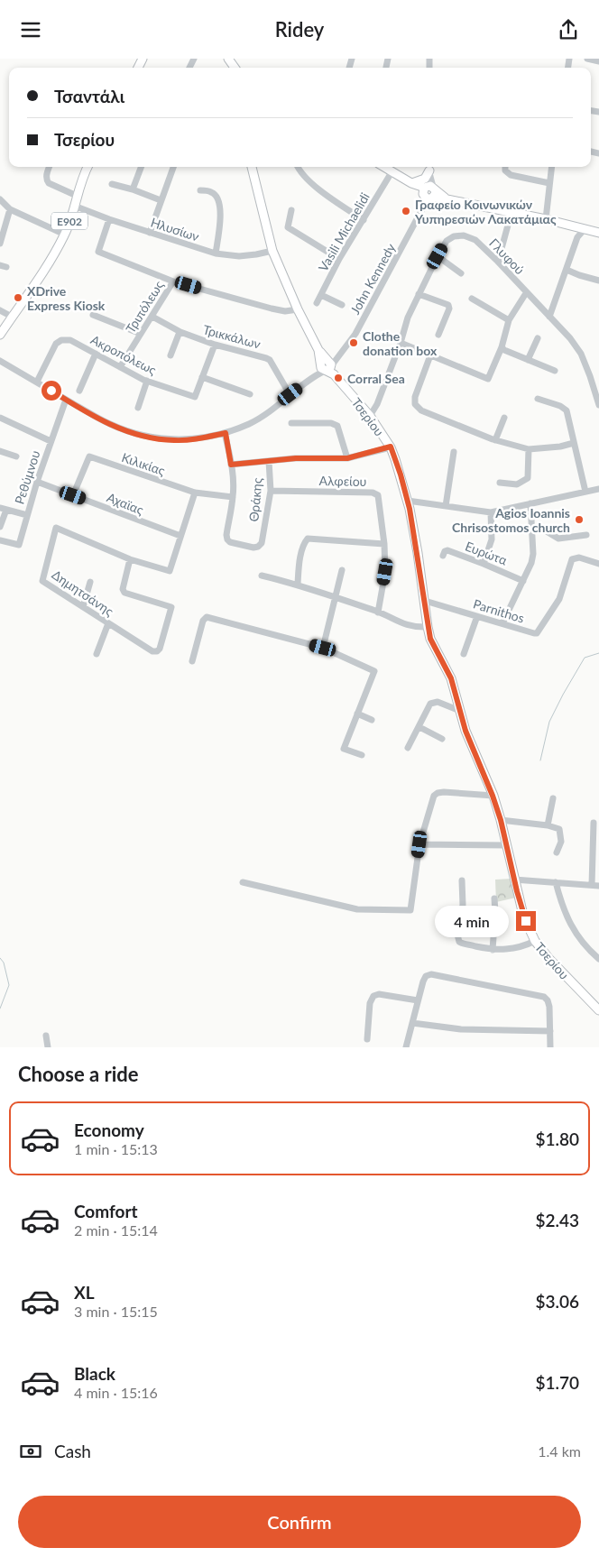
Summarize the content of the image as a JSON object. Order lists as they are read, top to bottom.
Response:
{
  "streets": {
    "main road": ["E902", "Τσερίου"],
    "street": [
      "Ηλυσίων",
      "Vasili Michaelidi",
      "Γλυφού",
      "John Kennedy",
      "Τριπόλεως",
      "Τρικκάλων",
      "Ακροπόλεως",
      "Κιλικίας",
      "Ρεθύμνου",
      "Αλφείου",
      "Θράκης",
      "Αχαϊας",
      "Ευρώτα",
      "Δημητσάνης",
      "Parnithos"
    ]
  },
  "crossings": [
    ["E902", "Ηλυσίων"],
    ["Ηλυσίων", "Τσερίου"],
    ["Γλυφού", "Τσερίου"],
    ["John Kennedy", "Τρικκάλων"],
    ["John Kennedy", "Τσερίου"],
    ["Τριπόλεως", "Τρικκάλων"],
    ["Τριπόλεως", "Ακροπόλεως"],
    ["Τρικκάλων", "Ακροπόλεως"],
    ["Τσερίου", "Parnithos"],
    ["Κιλικίας", "Θράκης"],
    ["Κιλικίας", "Αχαϊας"],
    ["Ρεθύμνου", "Αχαϊας"],
    ["Αλφείου", "Θράκης"]
  ],
  "places": [
    "Γραφείο Κοινωνικών Υυπηρεσιών Λακατάμιας",
    "XDrive Express Kiosk",
    "Clothe donation box",
    "Corral Sea",
    "Agios Ioannis Chrisostomos church"
  ],
  "page": {
    "header": "Ridey",
    "banner": ["Τσαντάλι", "Τσερίου"],
    "bubble": "4 min",
    "heading": "Choose a ride",
    "list": [
      {
        "name": "Economy",
        "note": "1 min · 15:13",
        "value": "$1.80"
      },
      {
        "name": "Comfort",
        "note": "2 min · 15:14",
        "value": "$2.43"
      },
      {
        "name": "XL",
        "note": "3 min · 15:15",
        "value": "$3.06"
      },
      {
        "name": "Black",
        "note": "4 min · 15:16",
        "value": "$1.70"
      }
    ],
    "pay": ["Cash", "1.4 km"],
    "buttons": "Confirm"
  }
}
